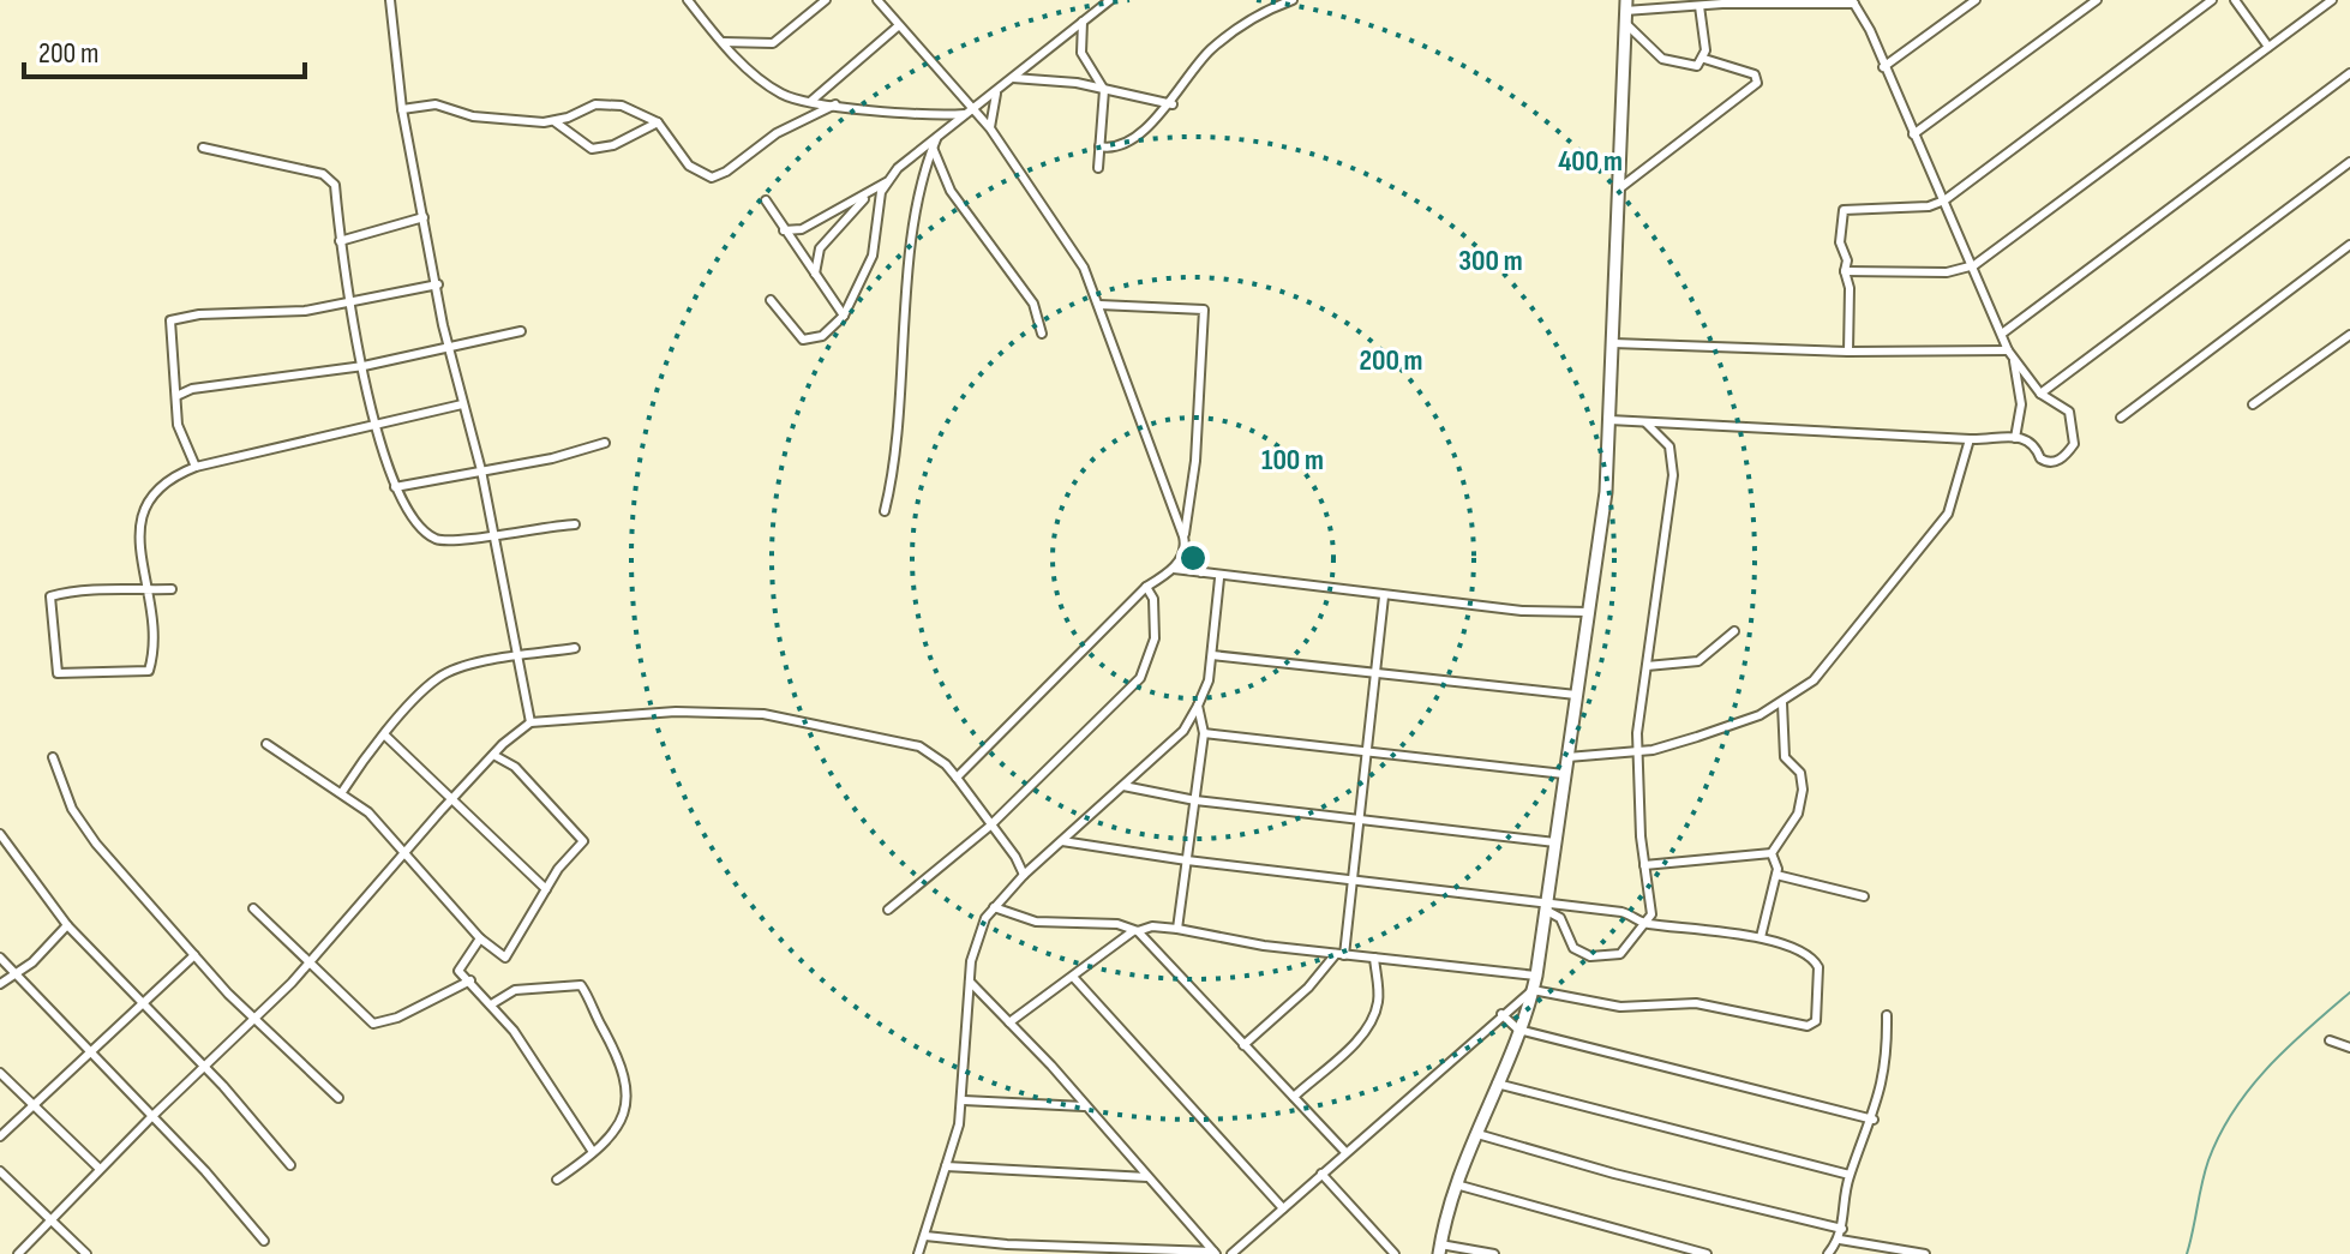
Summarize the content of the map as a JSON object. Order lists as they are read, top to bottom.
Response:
{
  "scale_bar": "200 m",
  "rings": [
    "400 m",
    "300 m",
    "200 m",
    "100 m"
  ]
}
